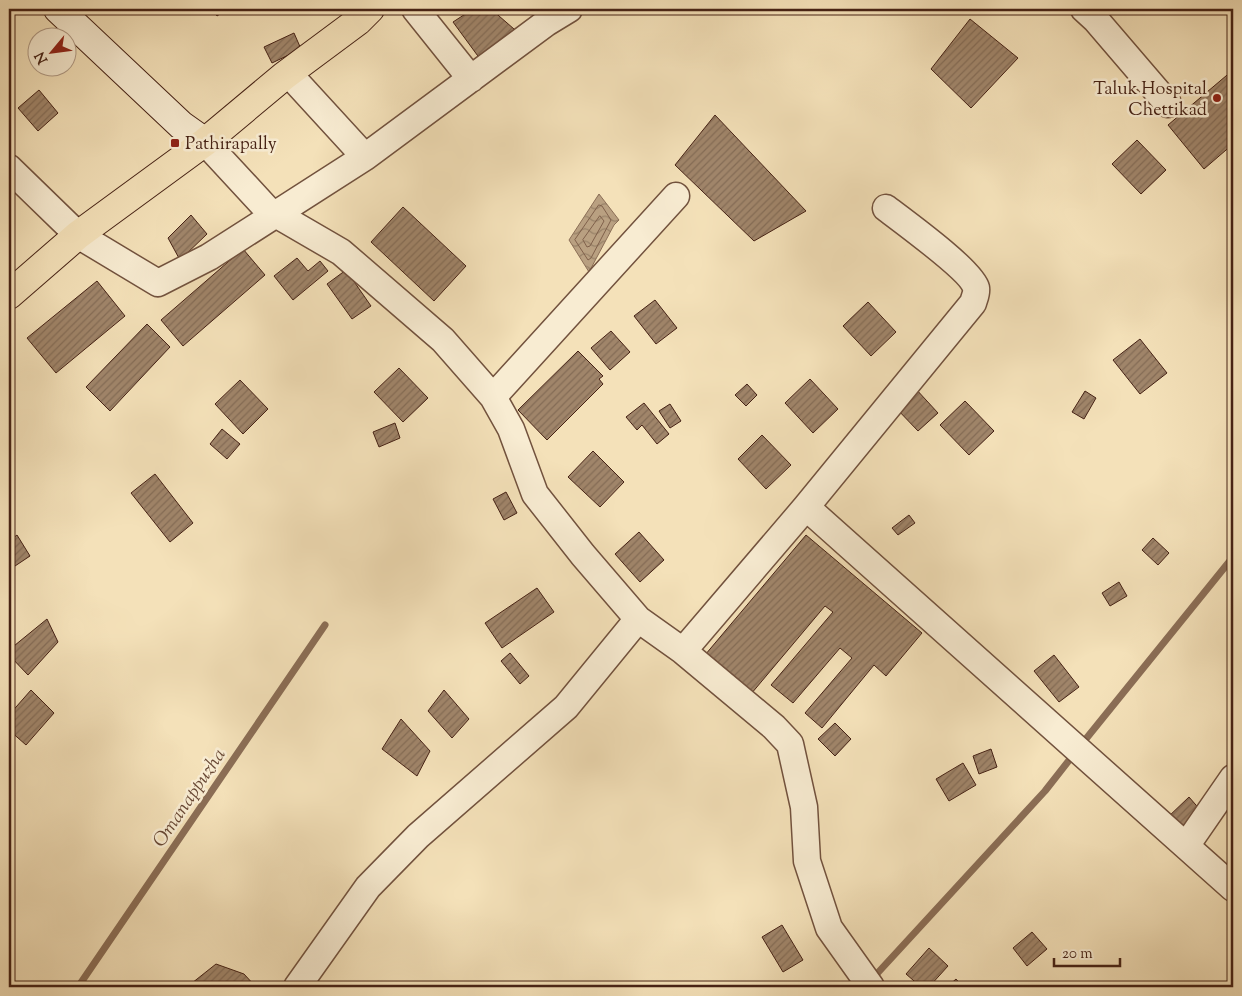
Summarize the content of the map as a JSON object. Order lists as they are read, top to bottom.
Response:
{
  "water": ["Omanappuzha"],
  "places": {
    "other": ["Taluk Hospital Chettikad"],
    "transit": ["Pathirapally"]
  },
  "scale_bar": "20 m",
  "north": "bottom left"
}
